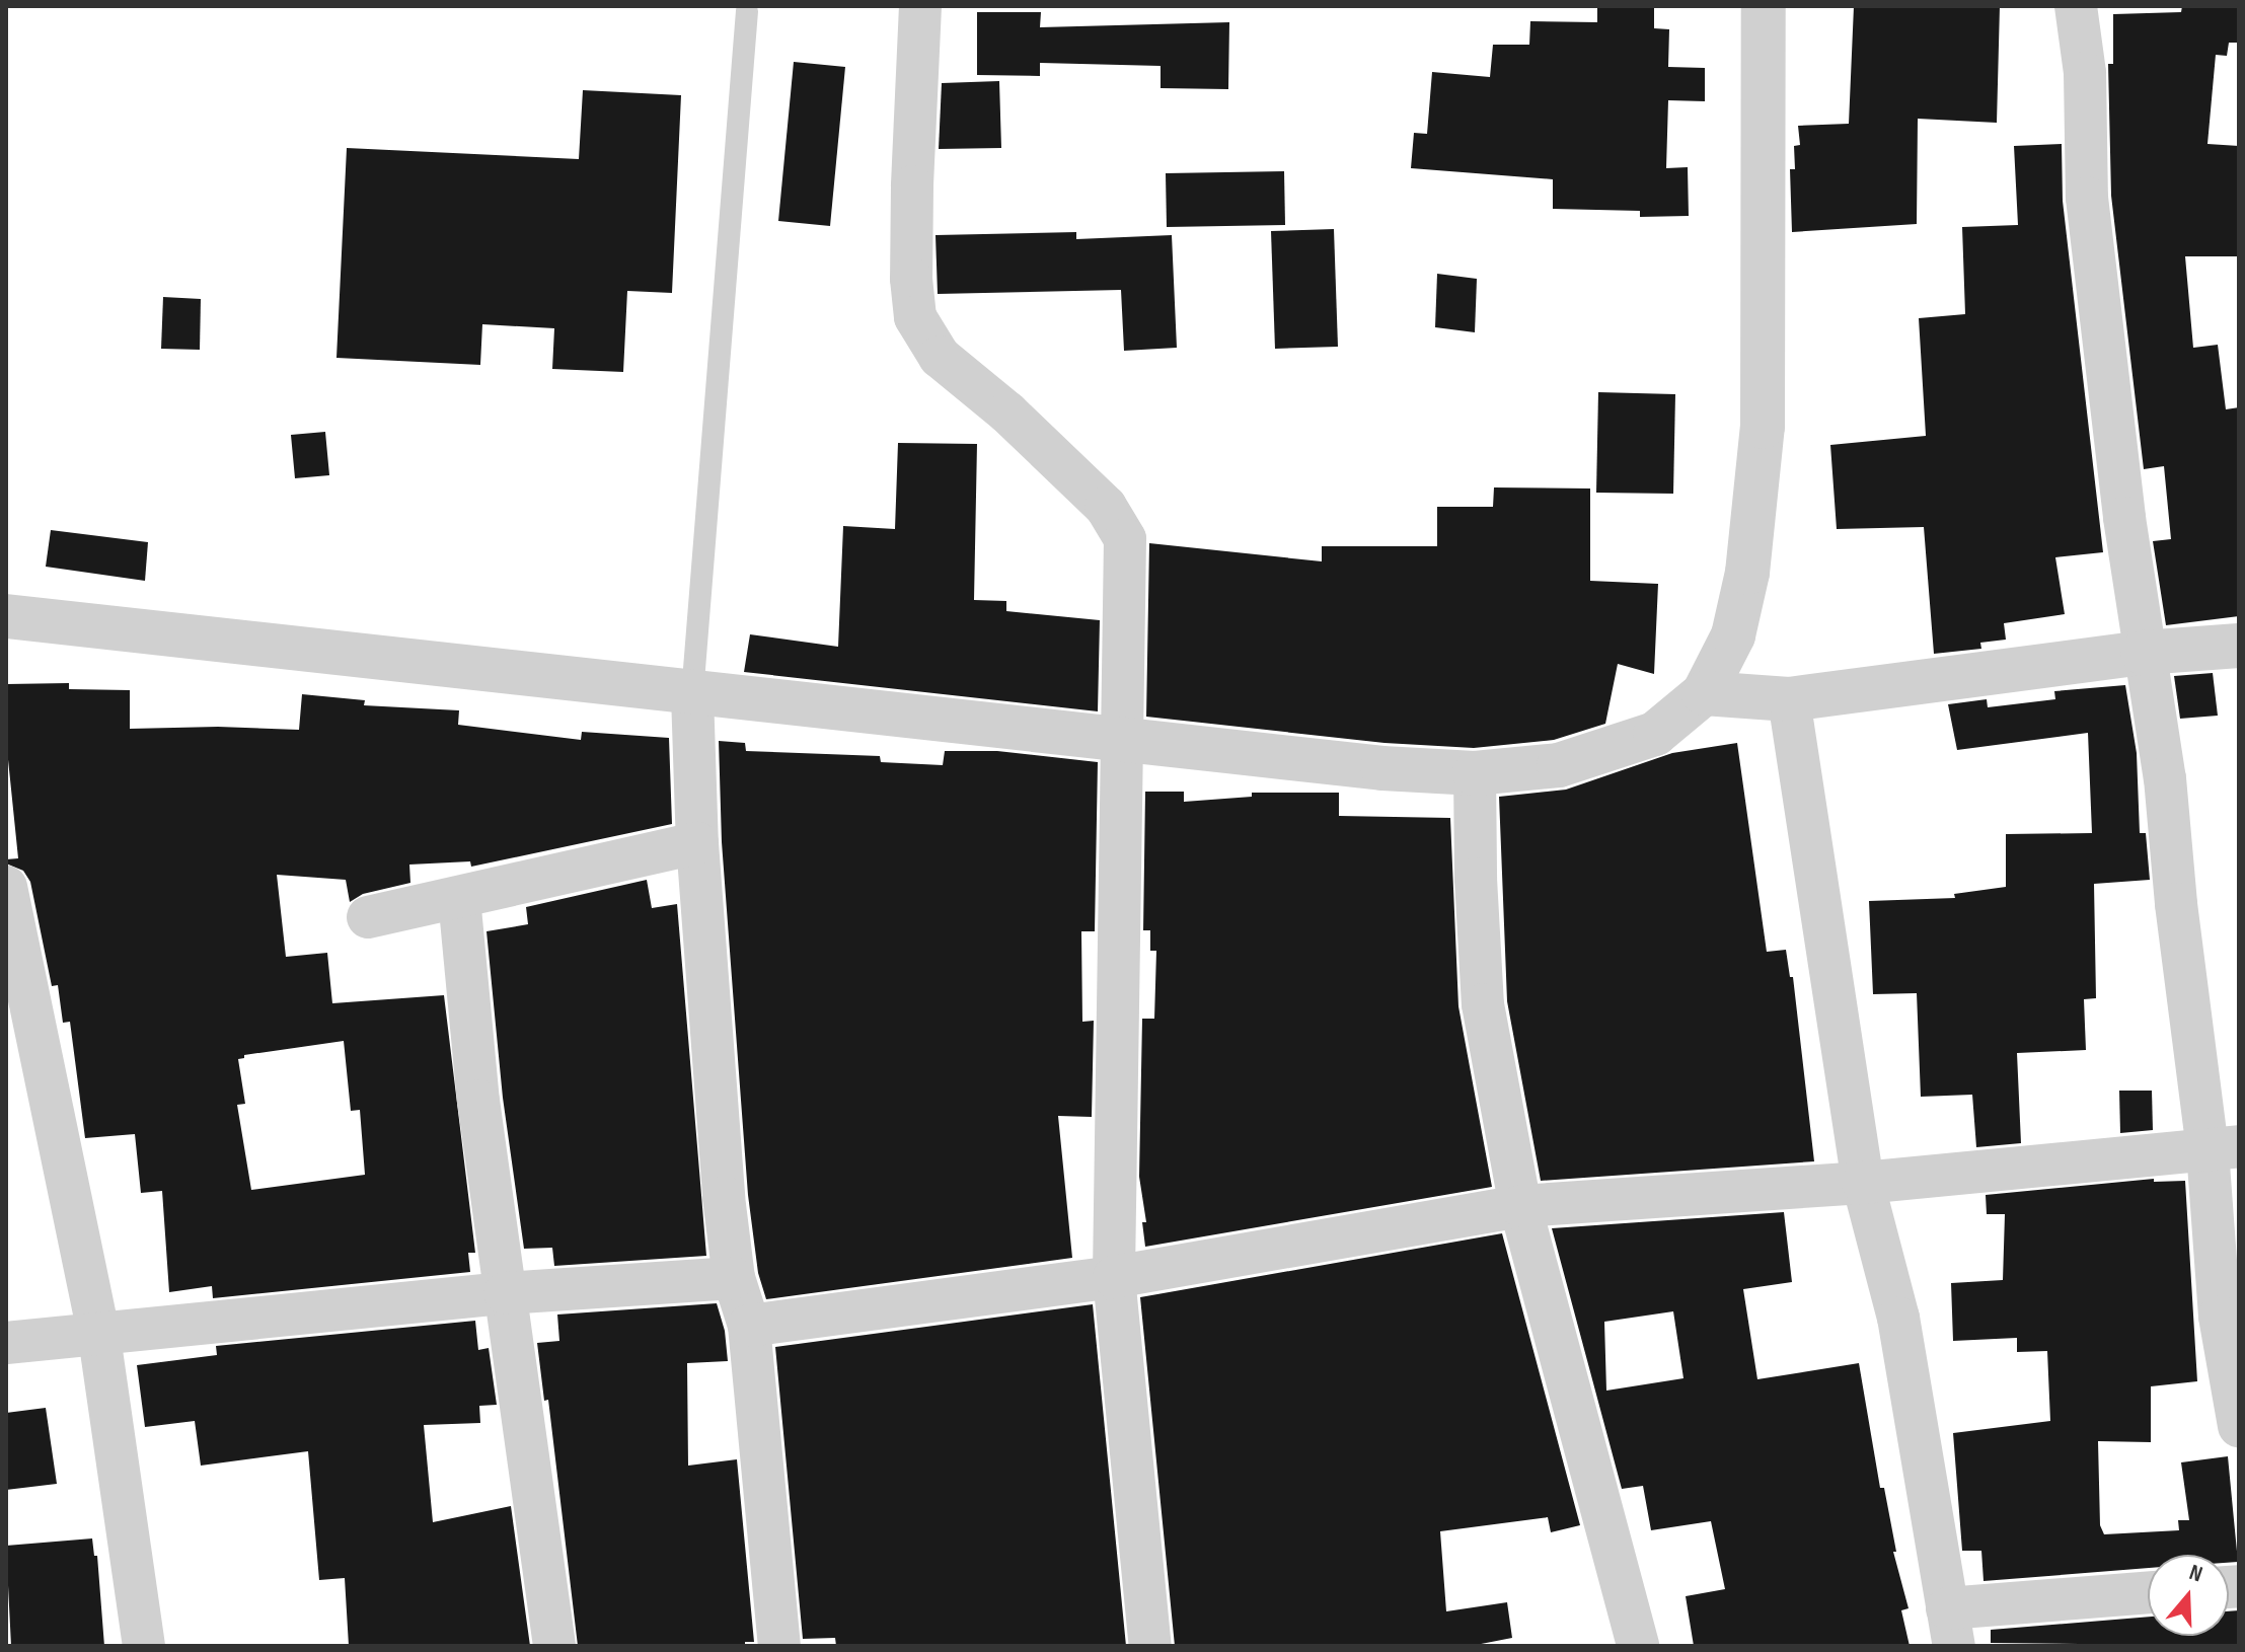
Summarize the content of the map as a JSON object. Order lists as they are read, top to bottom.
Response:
{
  "north": "top"
}
